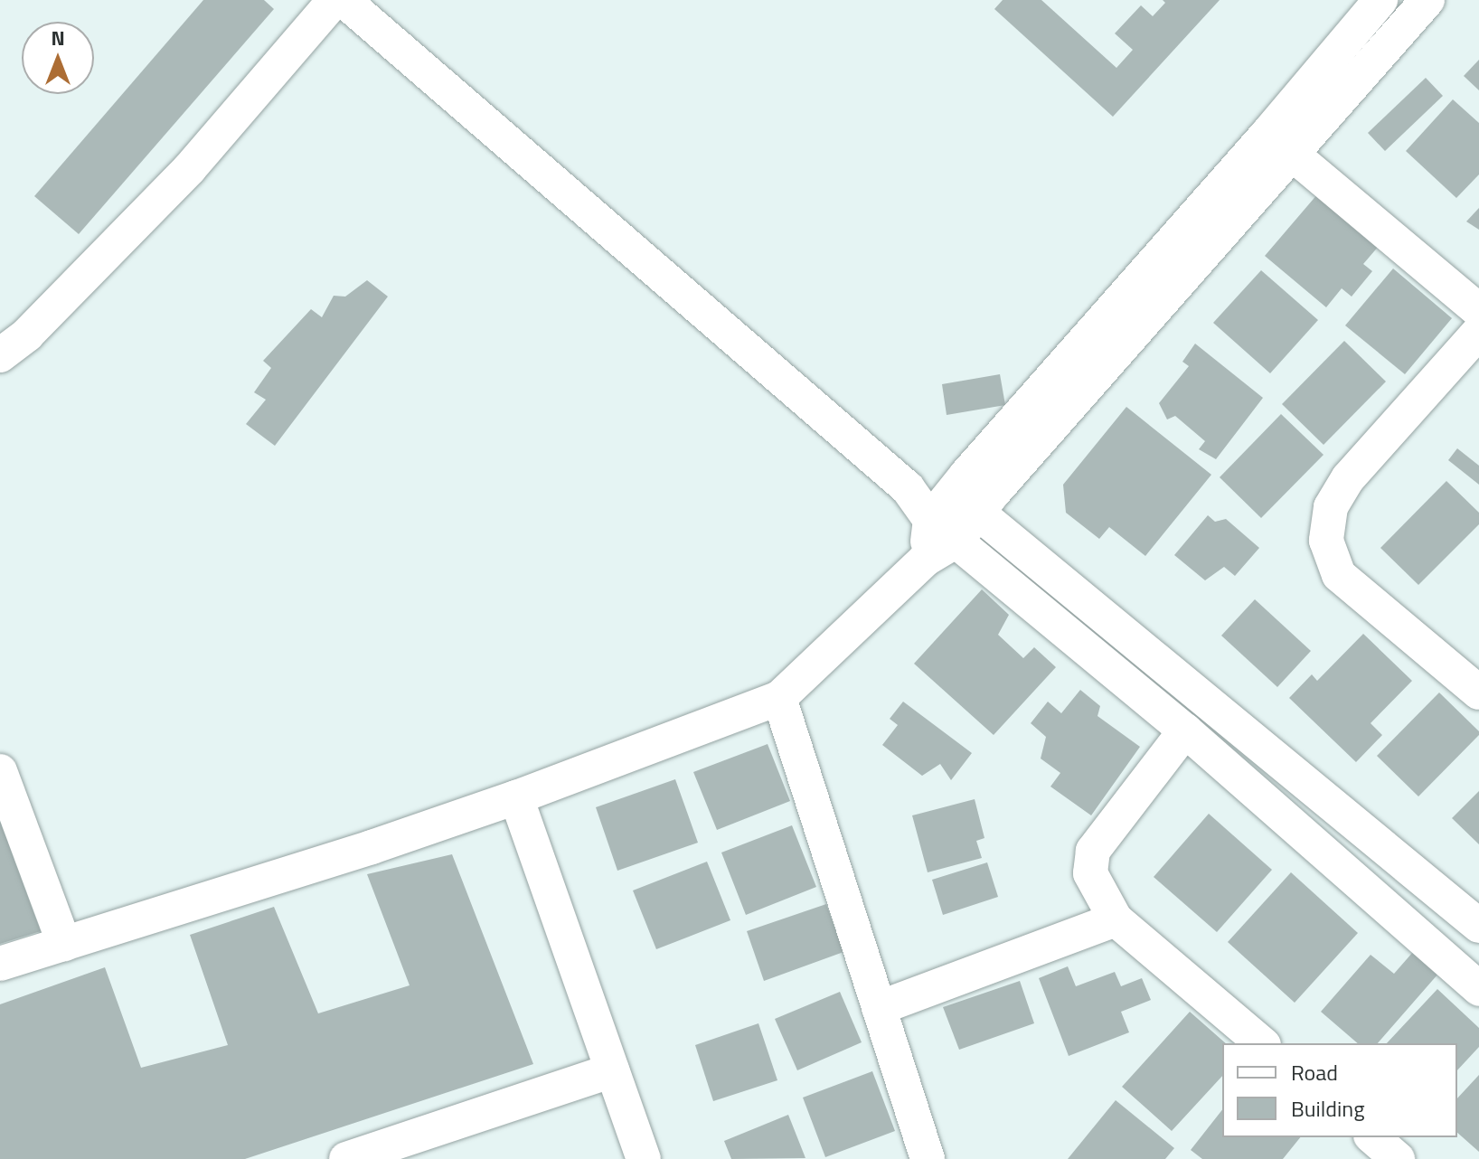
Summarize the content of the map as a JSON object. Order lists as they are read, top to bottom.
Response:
{
  "legend": ["Road", "Building"],
  "north": "top"
}
